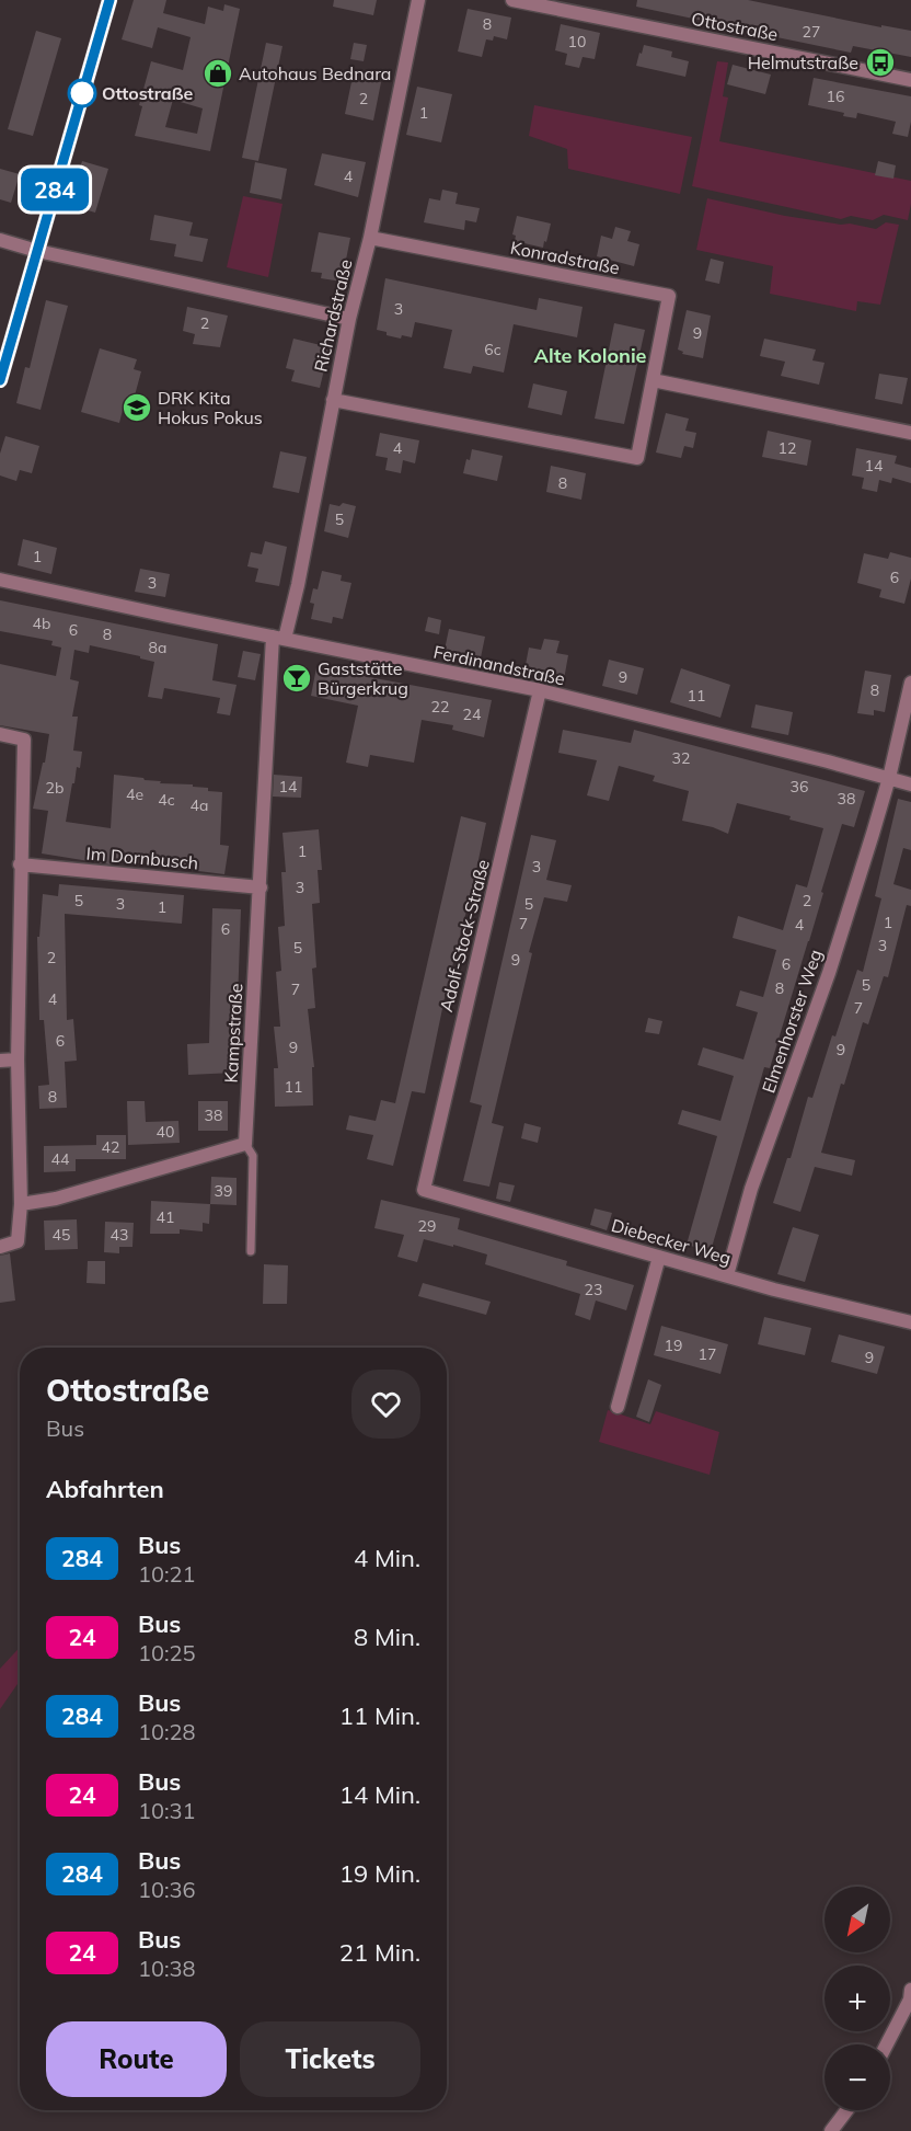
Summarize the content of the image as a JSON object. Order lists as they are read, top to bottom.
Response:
{
  "streets": {
    "street": [
      "Ottostraße",
      "Konradstraße",
      "Richardstraße",
      "Ferdinandstraße",
      "Im Dornbusch",
      "Adolf-Stock-Straße",
      "Elmenhorster Weg",
      "Kampstraße",
      "Diebecker Weg"
    ]
  },
  "crossings": [
    ["Konradstraße", "Richardstraße"],
    ["Richardstraße", "Ferdinandstraße"],
    ["Richardstraße", "Kampstraße"],
    ["Ferdinandstraße", "Adolf-Stock-Straße"],
    ["Ferdinandstraße", "Elmenhorster Weg"],
    ["Ferdinandstraße", "Kampstraße"],
    ["Im Dornbusch", "Kampstraße"],
    ["Adolf-Stock-Straße", "Diebecker Weg"],
    ["Elmenhorster Weg", "Diebecker Weg"]
  ],
  "districts": ["Alte Kolonie"],
  "places": {
    "bus stop": ["Helmutstraße"],
    "shop": ["Autohaus Bednara"],
    "other": ["Ottostraße"],
    "school or university": ["DRK Kita Hokus Pokus"],
    "bar": ["Gaststätte Bürgerkrug"]
  },
  "lines": ["bus line 284"],
  "house_numbers": [
    "8",
    "27",
    "10",
    "16",
    "2",
    "1",
    "4",
    "3",
    "2",
    "9",
    "6c",
    "4",
    "12",
    "14",
    "8",
    "5",
    "1",
    "6",
    "3",
    "4b",
    "6",
    "8",
    "8a",
    "9",
    "8",
    "11",
    "22",
    "24",
    "32",
    "14",
    "36",
    "2b",
    "4e",
    "38",
    "4c",
    "4a",
    "1",
    "3",
    "3",
    "5",
    "2",
    "3",
    "5",
    "1",
    "1",
    "7",
    "4",
    "6",
    "3",
    "5",
    "2",
    "9",
    "6",
    "5",
    "8",
    "7",
    "4",
    "7",
    "6",
    "9",
    "9",
    "11",
    "8",
    "38",
    "40",
    "42",
    "44",
    "39",
    "41",
    "29",
    "45",
    "43",
    "23",
    "19",
    "17",
    "9"
  ],
  "north": "bottom left",
  "page": {
    "on_map": "284",
    "heading": [
      ["Ottostraße", "Bus"],
      "Abfahrten"
    ],
    "list": [
      {
        "mark": "284",
        "name": "Bus",
        "note": "10:21",
        "value": "4 Min."
      },
      {
        "mark": "24",
        "name": "Bus",
        "note": "10:25",
        "value": "8 Min."
      },
      {
        "mark": "284",
        "name": "Bus",
        "note": "10:28",
        "value": "11 Min."
      },
      {
        "mark": "24",
        "name": "Bus",
        "note": "10:31",
        "value": "14 Min."
      },
      {
        "mark": "284",
        "name": "Bus",
        "note": "10:36",
        "value": "19 Min."
      },
      {
        "mark": "24",
        "name": "Bus",
        "note": "10:38",
        "value": "21 Min."
      }
    ],
    "map_buttons": ["+", "−"],
    "buttons": ["Route", "Tickets"]
  }
}
